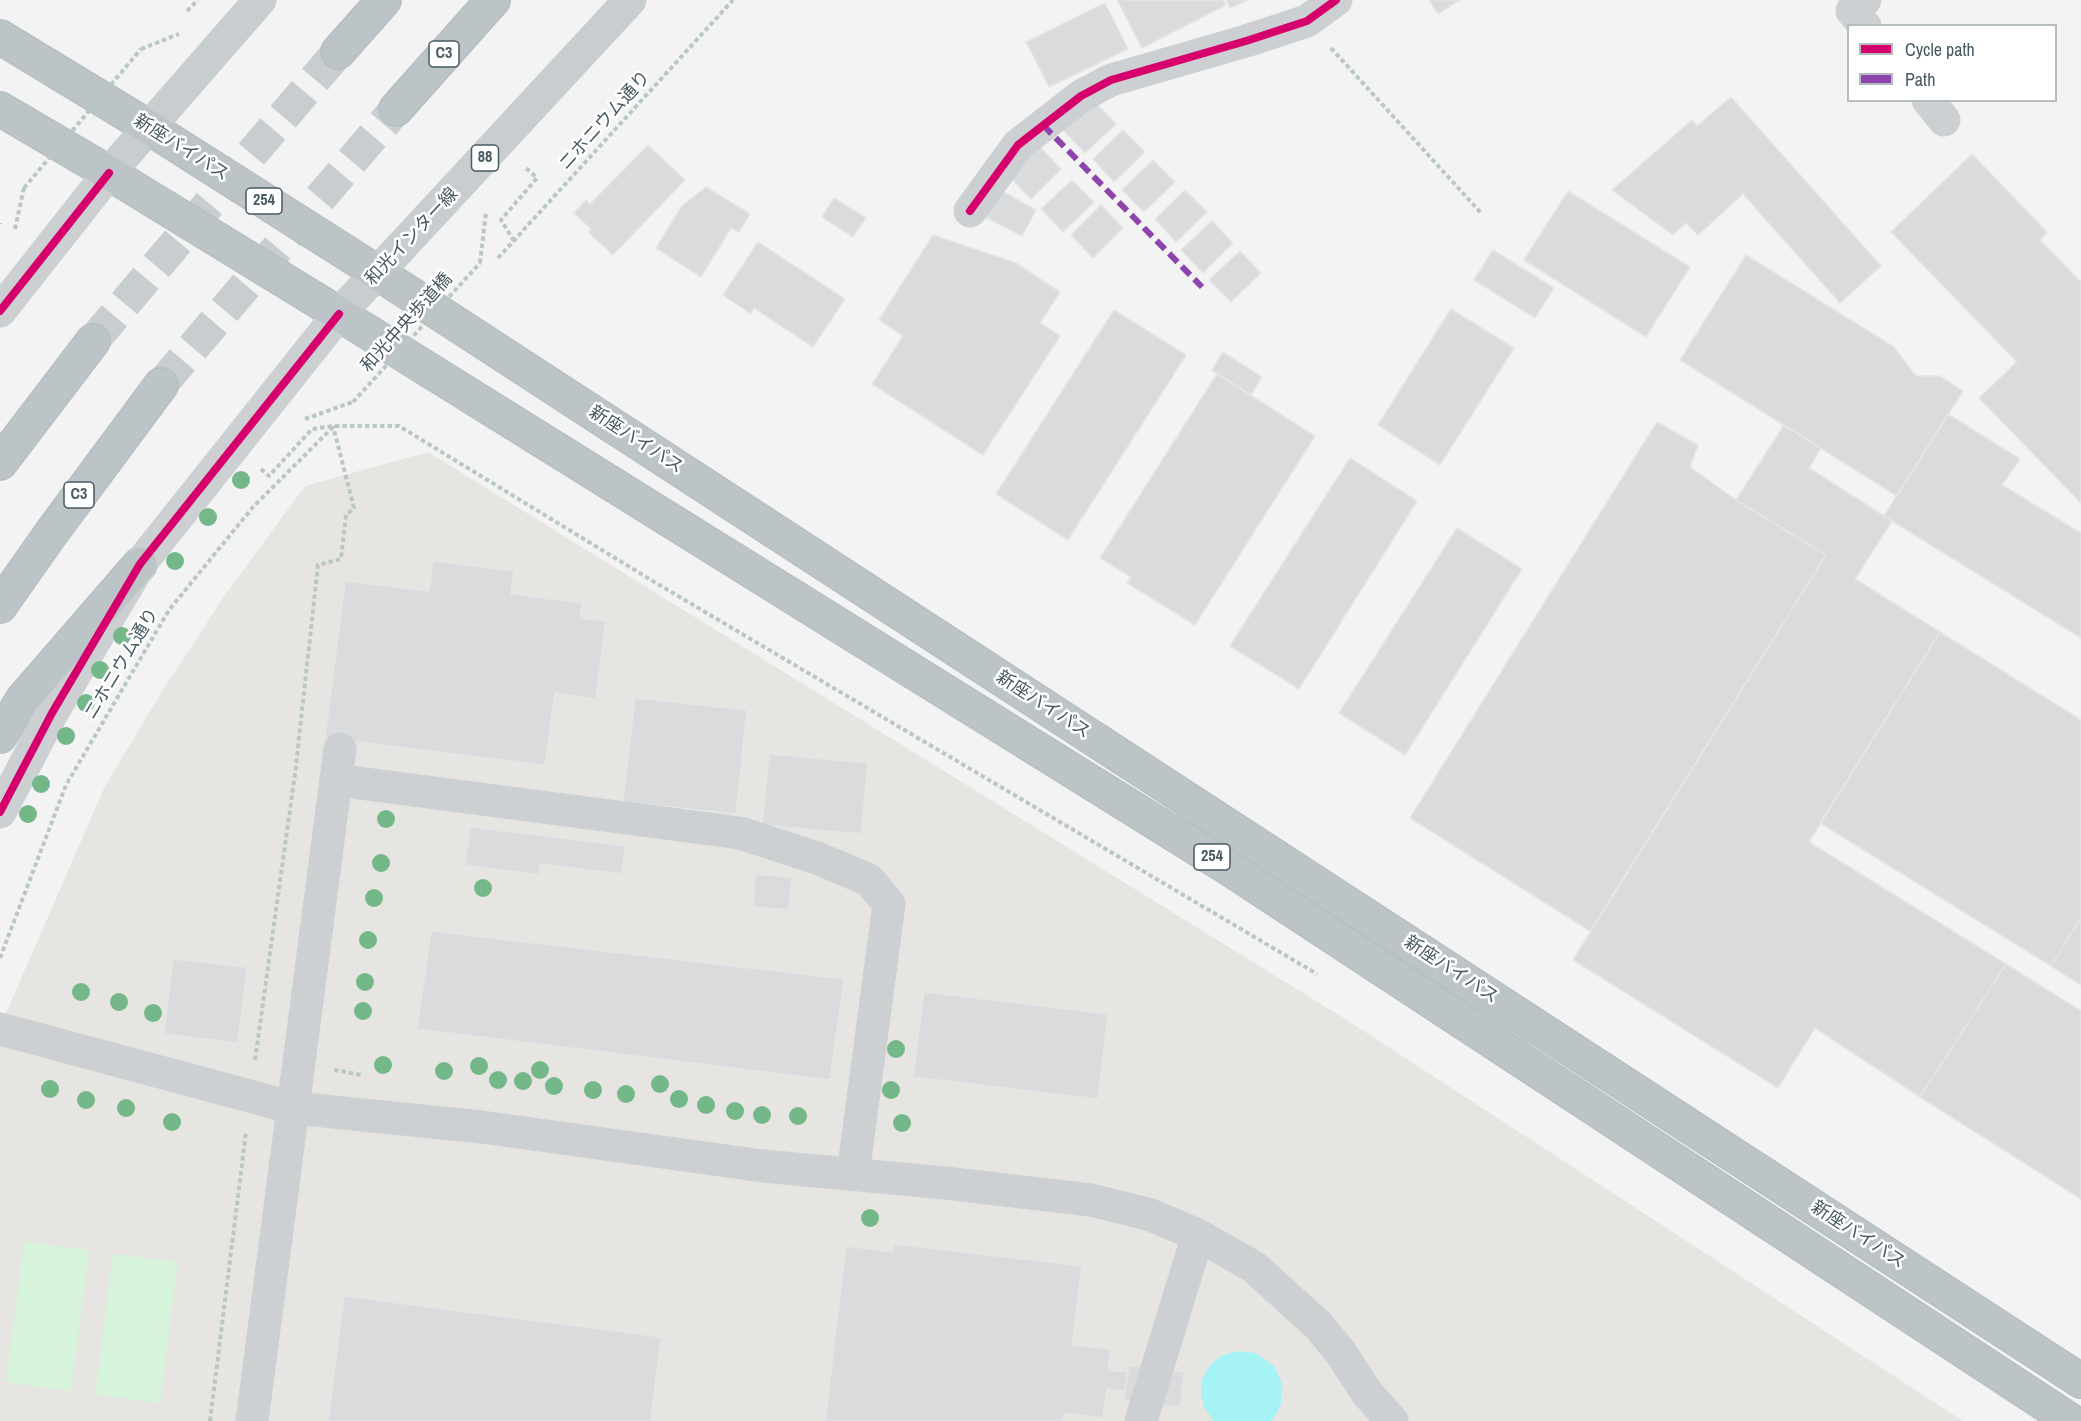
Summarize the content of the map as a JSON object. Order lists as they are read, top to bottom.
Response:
{
  "streets": {
    "highway": ["C3", "新座バイパス", "254"],
    "main road": ["88", "和光インター線"],
    "path": ["ニホニウム通り", "和光中央歩道橋"]
  },
  "crossings": [
    ["新座バイパス", "和光インター線"]
  ],
  "legend": ["Cycle path", "Path"]
}
